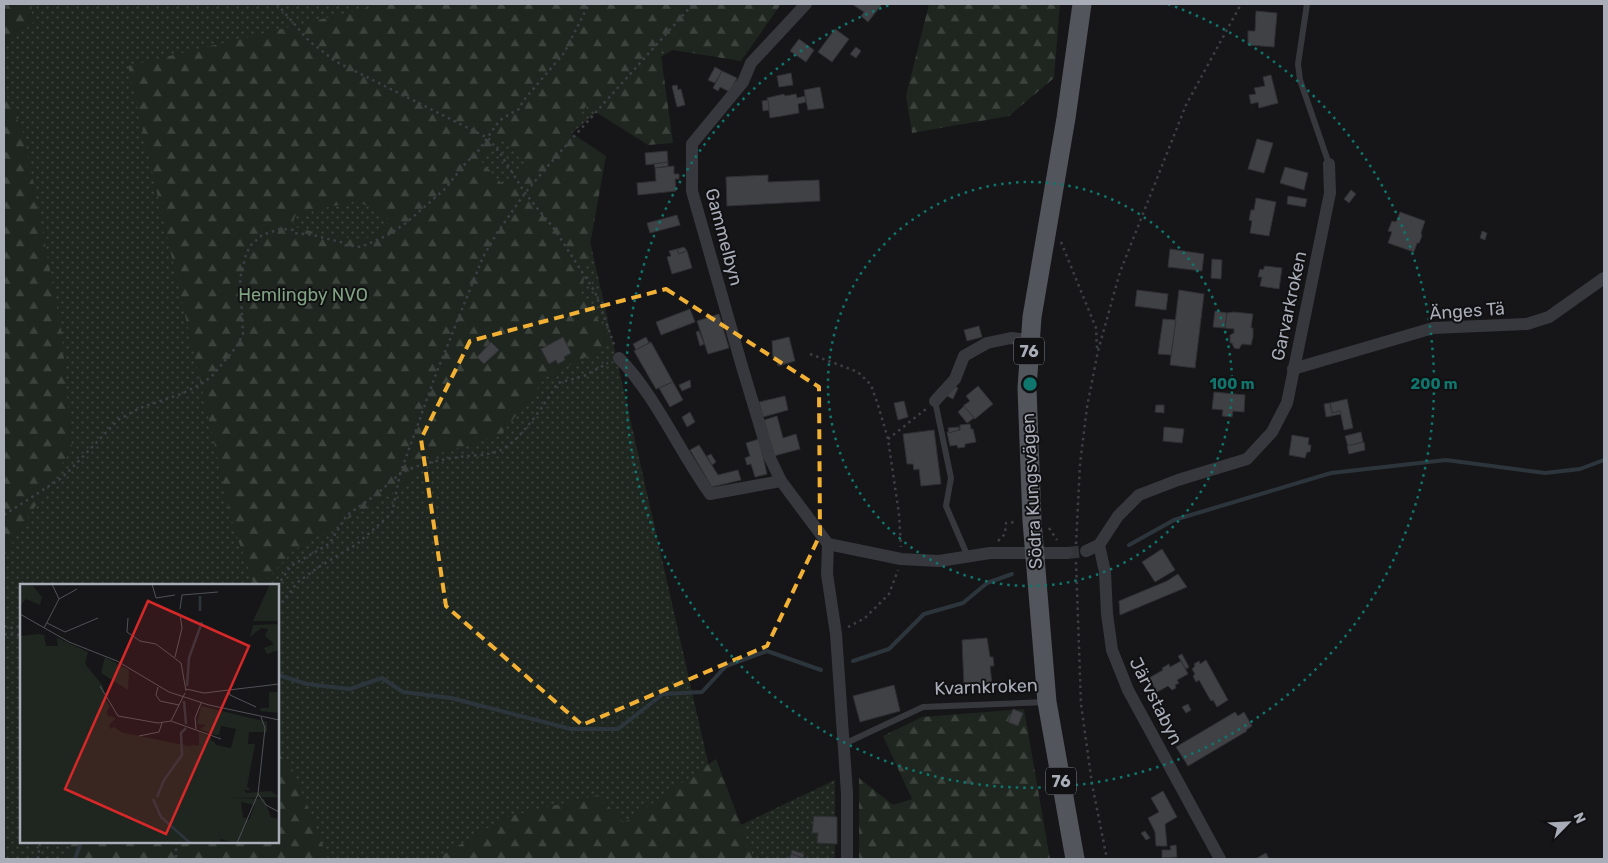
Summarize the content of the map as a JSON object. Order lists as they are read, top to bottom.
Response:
{
  "streets": {
    "main road": ["76", "Södra Kungsvägen"],
    "street": [
      "Gammelbyn",
      "Garvarkroken",
      "Änges Tä",
      "Järvstabyn"
    ],
    "lane": ["Kvarnkroken"]
  },
  "crossings": [
    ["Garvarkroken", "Änges Tä"],
    ["Garvarkroken", "Järvstabyn"],
    ["Södra Kungsvägen", "Kvarnkroken"]
  ],
  "parks": ["Hemlingby NVO"],
  "north": "top right",
  "rings": ["100 m", "200 m"]
}
